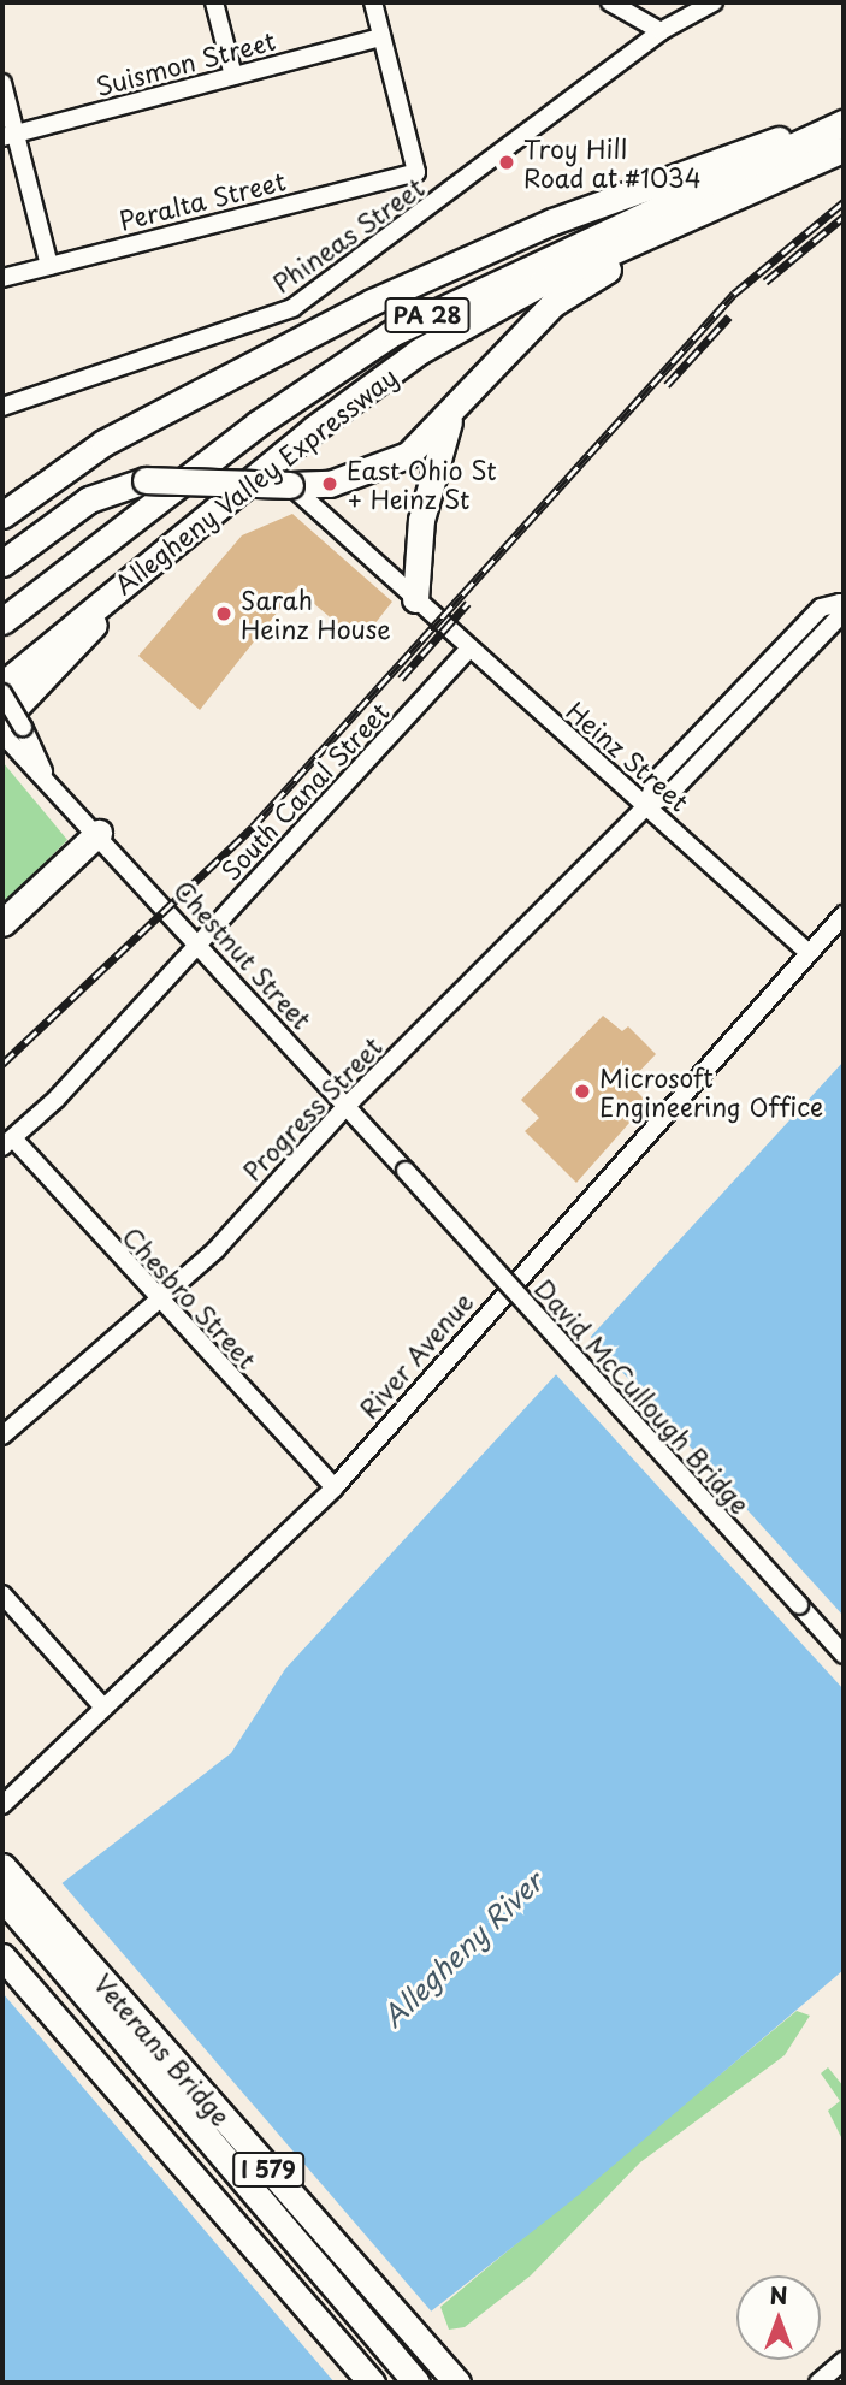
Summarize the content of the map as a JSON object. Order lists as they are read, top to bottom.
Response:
{
  "streets": {
    "highway": [
      "PA 28",
      "Allegheny Valley Expressway",
      "Veterans Bridge",
      "I 579"
    ],
    "street": [
      "Suismon Street",
      "Peralta Street",
      "Phineas Street",
      "Heinz Street",
      "South Canal Street",
      "Chestnut Street",
      "Progress Street",
      "Chesbro Street",
      "River Avenue",
      "David McCullough Bridge"
    ]
  },
  "crossings": [
    ["Suismon Street", "Peralta Street"],
    ["Heinz Street", "South Canal Street"],
    ["Heinz Street", "Progress Street"],
    ["Heinz Street", "River Avenue"],
    ["South Canal Street", "Chestnut Street"],
    ["South Canal Street", "Chesbro Street"],
    ["Chestnut Street", "Progress Street"],
    ["Chestnut Street", "David McCullough Bridge"],
    ["Progress Street", "Chesbro Street"],
    ["Chesbro Street", "River Avenue"]
  ],
  "water": ["Allegheny River"],
  "places": [
    "Troy Hill Road at #1034",
    "East Ohio St + Heinz St",
    "Sarah Heinz House",
    "Microsoft Engineering Office"
  ],
  "north": "top"
}
